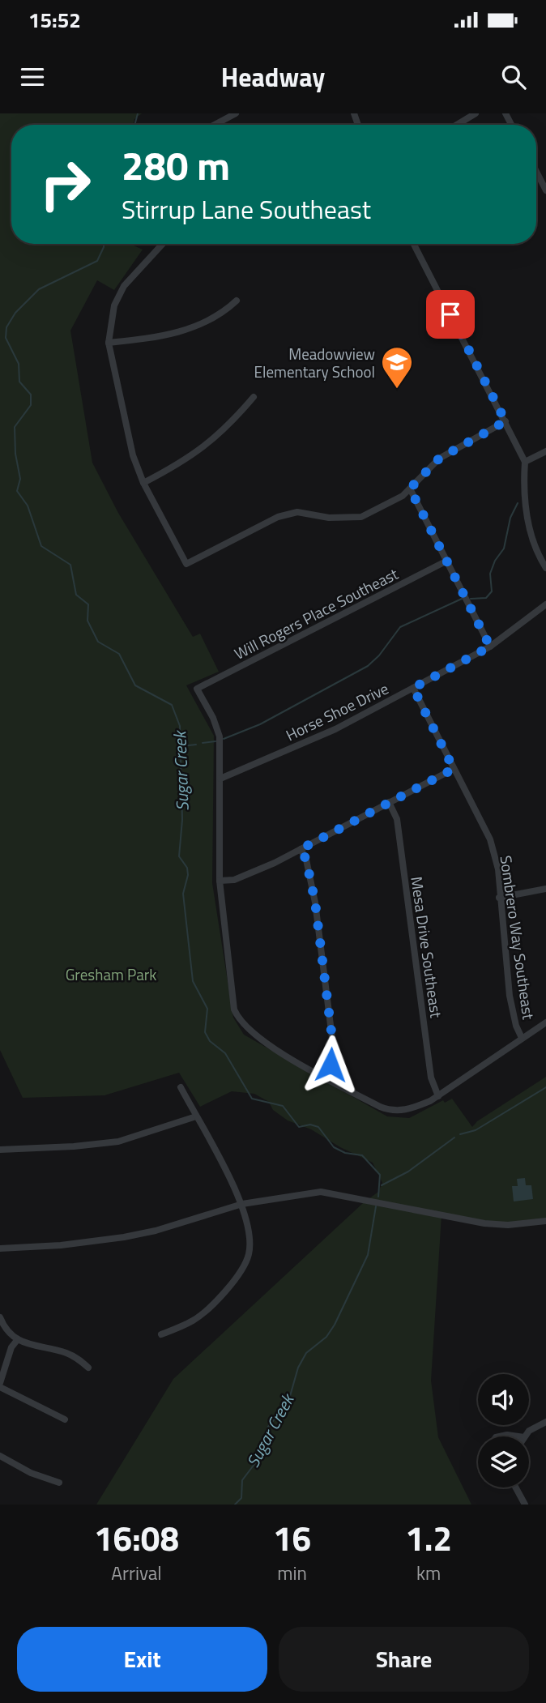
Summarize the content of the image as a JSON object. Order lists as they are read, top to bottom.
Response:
{
  "streets": {
    "street": [
      "Will Rogers Place Southeast",
      "Horse Shoe Drive",
      "Sombrero Way Southeast",
      "Mesa Drive Southeast"
    ]
  },
  "crossings": [
    ["Will Rogers Place Southeast", "Horse Shoe Drive"],
    ["Horse Shoe Drive", "Sombrero Way Southeast"]
  ],
  "water": ["Sugar Creek"],
  "parks": ["Gresham Park"],
  "places": {
    "school or university": ["Meadowview Elementary School"]
  },
  "page": {
    "status": "15:52",
    "header": "Headway",
    "turn": ["280 m", "Stirrup Lane Southeast"],
    "eta": [
      "16:08",
      "Arrival",
      "16",
      "min",
      "1.2",
      "km"
    ],
    "buttons": ["Exit", "Share"]
  }
}
